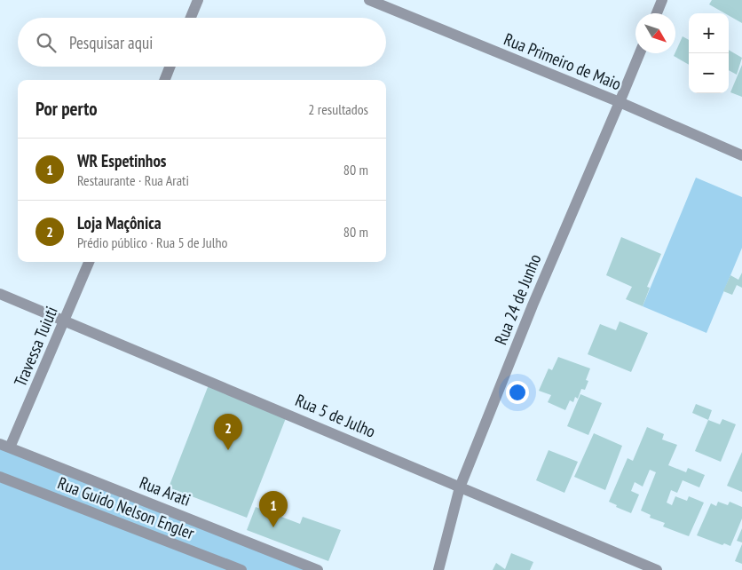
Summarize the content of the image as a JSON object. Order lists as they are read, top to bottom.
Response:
{
  "streets": {
    "street": [
      "Rua Primeiro de Maio",
      "Rua 24 de Junho",
      "Travessa Tuiuti",
      "Rua 5 de Julho",
      "Rua Arati",
      "Rua Guido Nelson Engler"
    ]
  },
  "crossings": [
    ["Rua Primeiro de Maio", "Rua 24 de Junho"],
    ["Rua 24 de Junho", "Rua 5 de Julho"],
    ["Travessa Tuiuti", "Rua 5 de Julho"],
    ["Travessa Tuiuti", "Rua Arati"]
  ],
  "north": "bottom right",
  "page": {
    "map_buttons": ["+", "−"],
    "search": "Pesquisar aqui",
    "heading": ["Por perto", "2 resultados"],
    "list": [
      {
        "mark": "1",
        "name": "WR Espetinhos",
        "note": "Restaurante · Rua Arati",
        "value": "80 m"
      },
      {
        "mark": "2",
        "name": "Loja Maçônica",
        "note": "Prédio público · Rua 5 de Julho",
        "value": "80 m"
      }
    ],
    "pins": ["2", "1"]
  }
}
